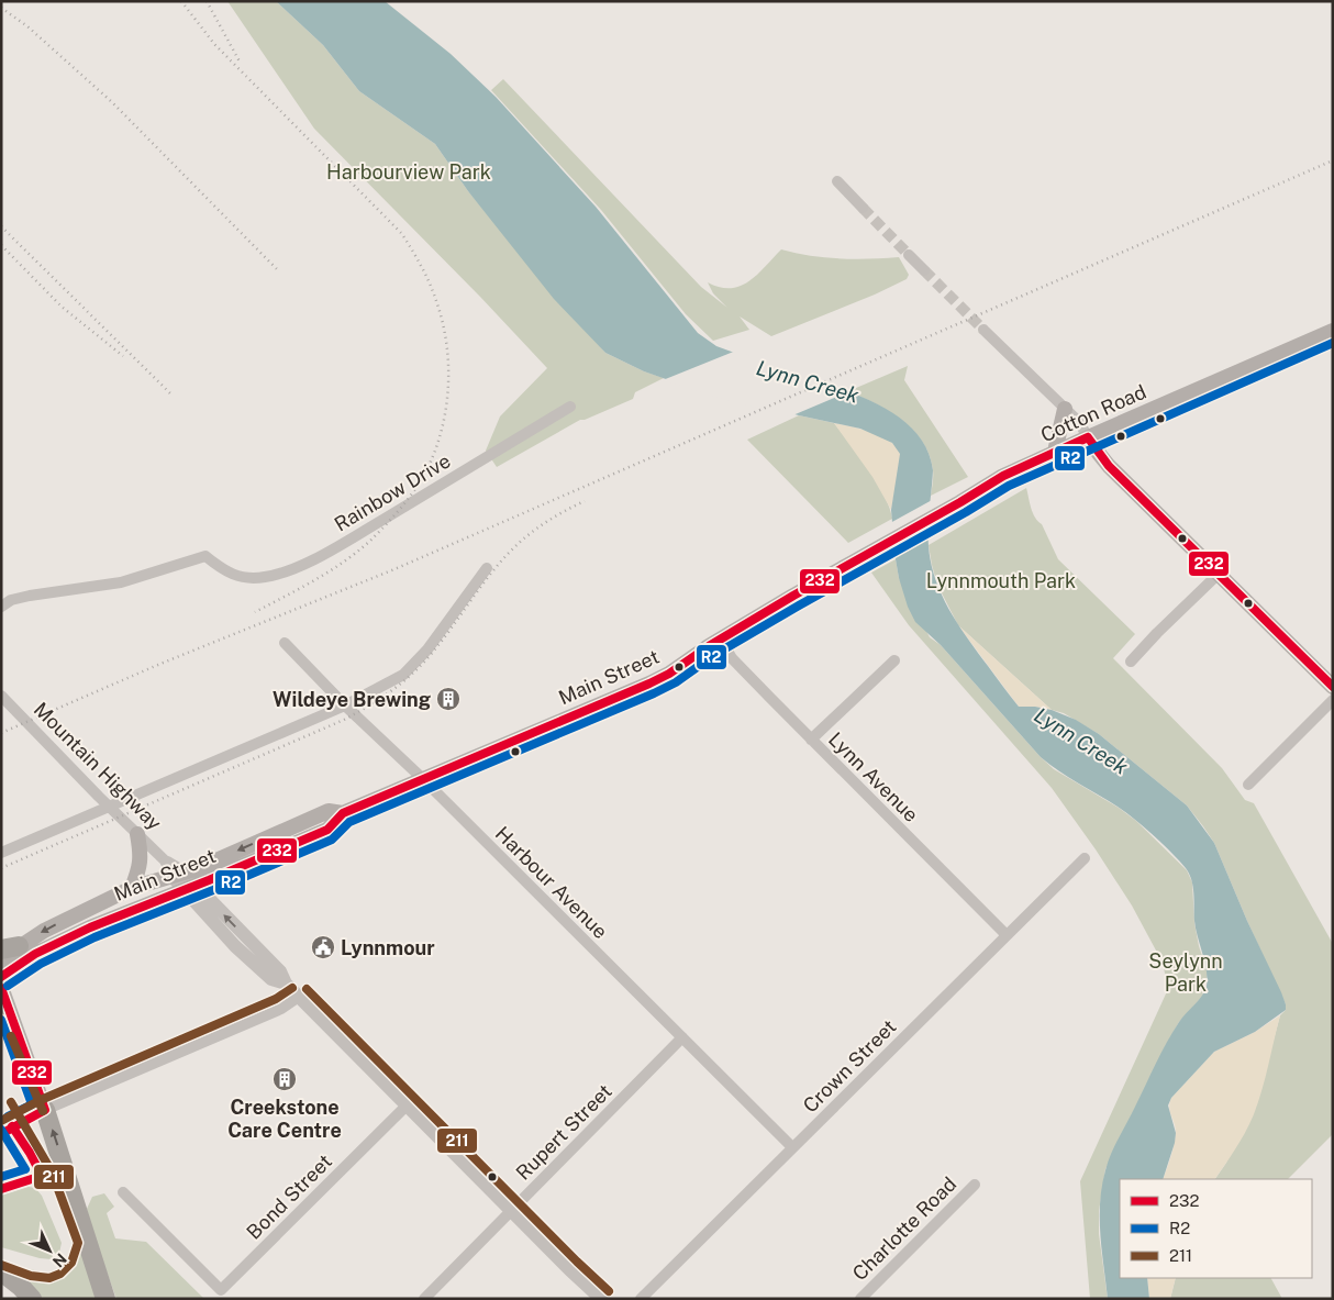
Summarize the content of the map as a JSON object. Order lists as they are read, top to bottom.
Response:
{
  "streets": {
    "main road": ["Cotton Road", "Main Street"],
    "street": [
      "Rainbow Drive",
      "Mountain Highway",
      "Lynn Avenue",
      "Harbour Avenue",
      "Crown Street",
      "Rupert Street",
      "Bond Street",
      "Charlotte Road"
    ]
  },
  "crossings": [
    ["Cotton Road", "Main Street"],
    ["Main Street", "Mountain Highway"],
    ["Main Street", "Lynn Avenue"],
    ["Main Street", "Harbour Avenue"],
    ["Mountain Highway", "Rupert Street"],
    ["Mountain Highway", "Bond Street"],
    ["Lynn Avenue", "Crown Street"],
    ["Harbour Avenue", "Crown Street"],
    ["Harbour Avenue", "Rupert Street"]
  ],
  "water": ["Lynn Creek"],
  "parks": ["Harbourview Park", "Lynnmouth Park", "Seylynn Park"],
  "places": {
    "building": ["Wildeye Brewing", "Creekstone Care Centre"],
    "public building": ["Lynnmour"]
  },
  "lines": ["transit line R2", "transit line 232", "transit line 211"],
  "legend": ["232", "R2", "211"],
  "north": "bottom right"
}
